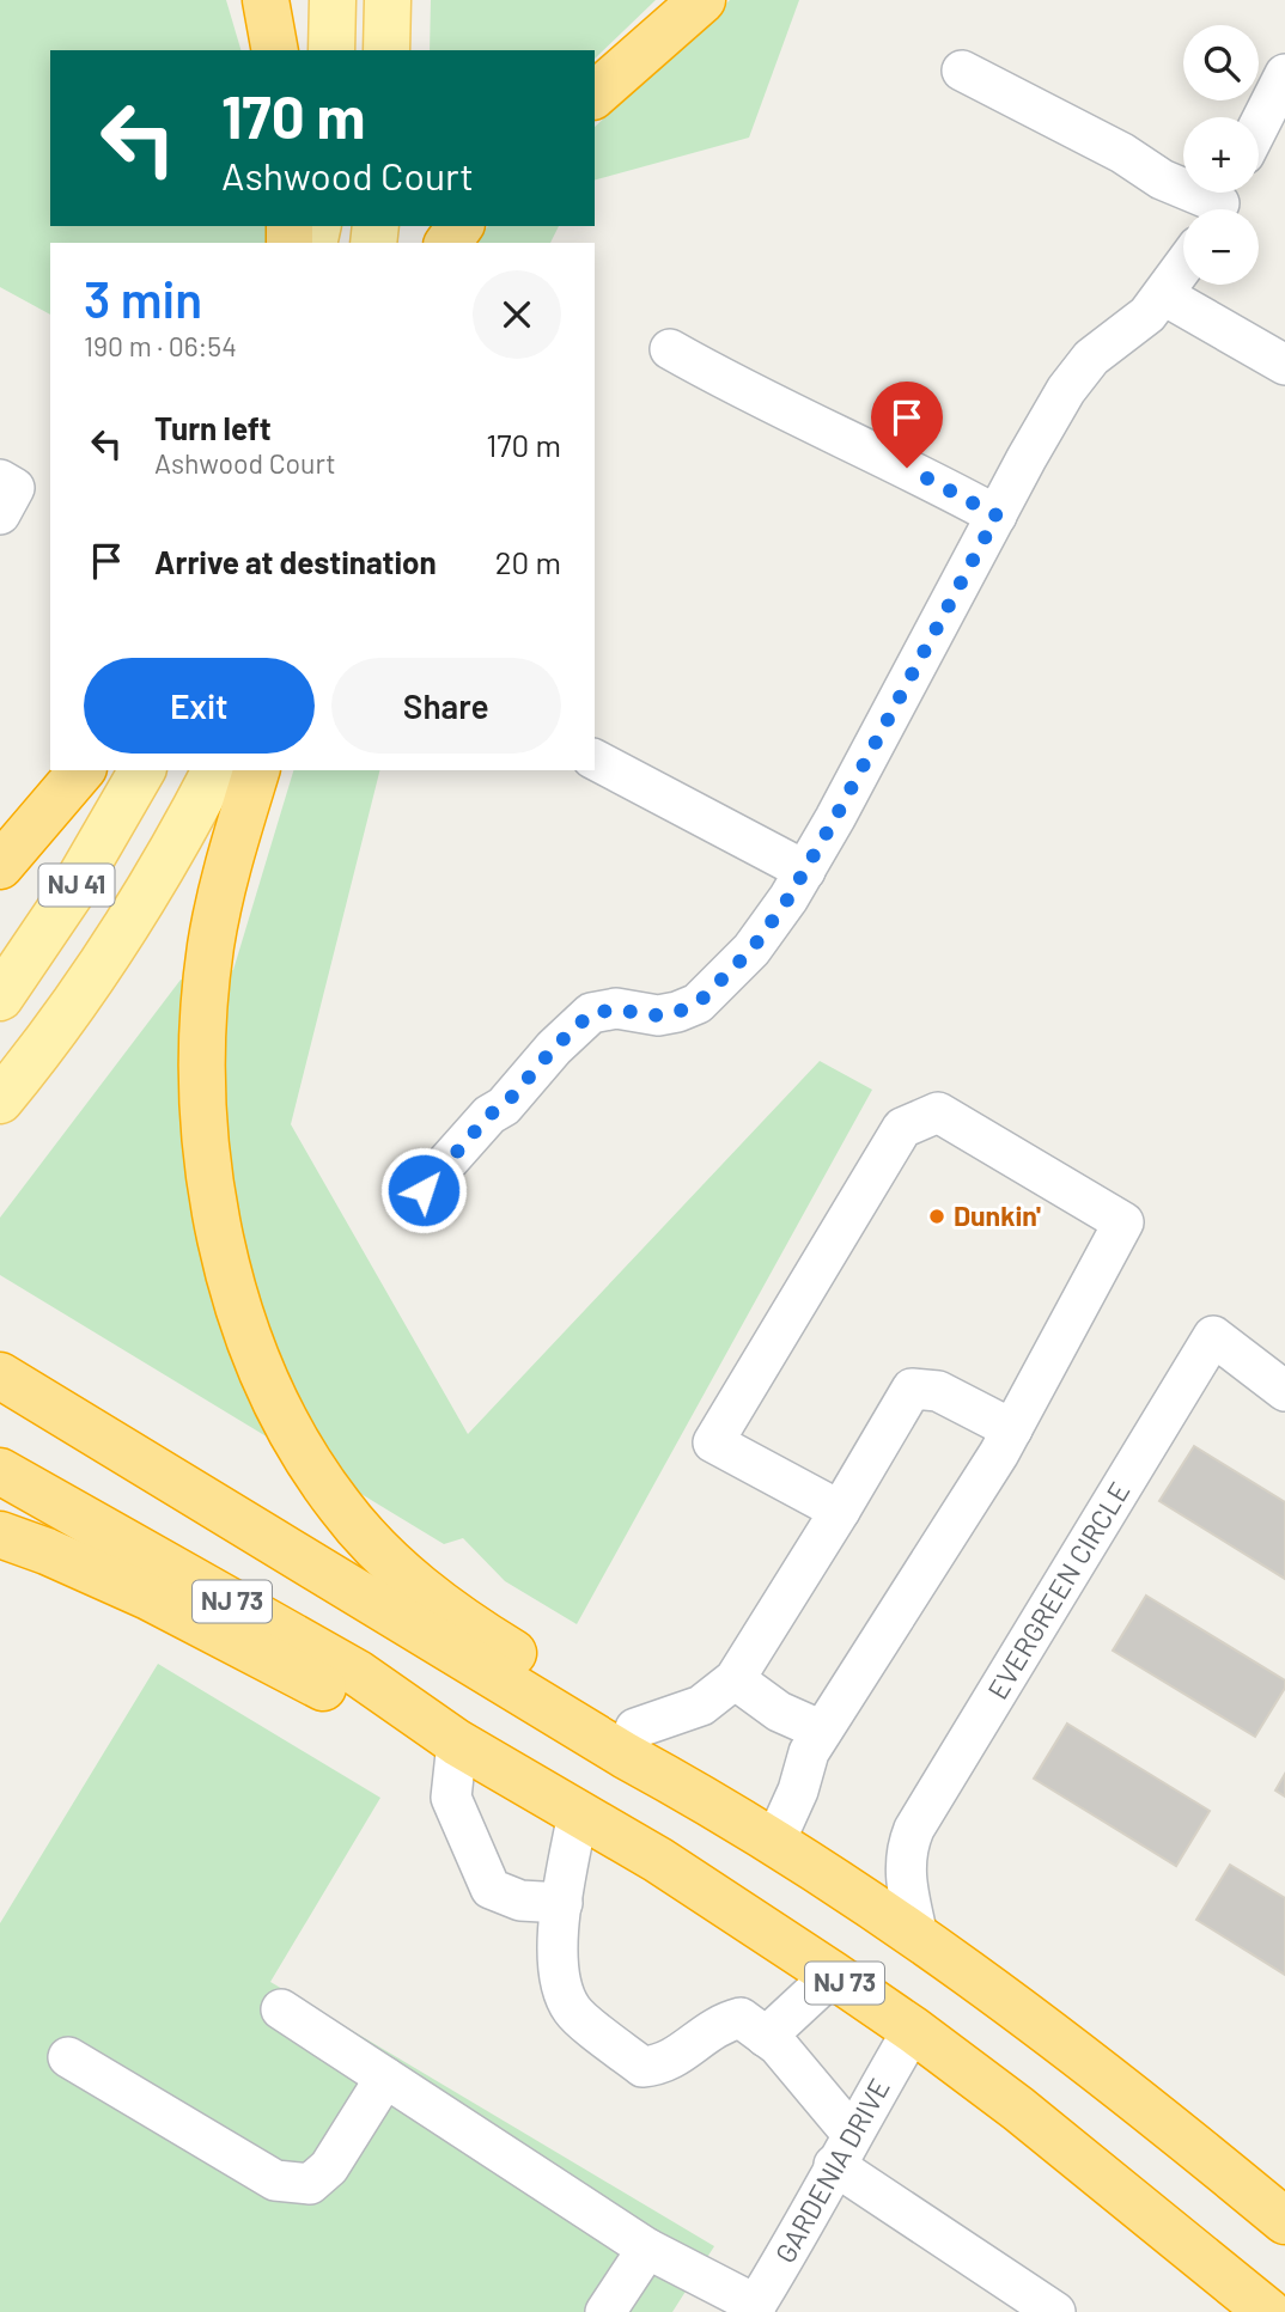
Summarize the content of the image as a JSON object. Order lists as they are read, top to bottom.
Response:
{
  "streets": {
    "highway": ["NJ 73"],
    "main road": ["NJ 41"],
    "street": ["EVERGREEN CIRCLE", "GARDENIA DRIVE"]
  },
  "crossings": [
    ["EVERGREEN CIRCLE", "NJ 73"],
    ["NJ 73", "GARDENIA DRIVE"]
  ],
  "places": ["Dunkin'"],
  "page": {
    "map_buttons": ["+", "−"],
    "turn": ["170 m", "Ashwood Court"],
    "heading": ["3 min", "190 m · 06:54"],
    "list": [
      {
        "name": "Turn left",
        "note": "Ashwood Court",
        "value": "170 m"
      },
      {
        "name": "Arrive at destination",
        "value": "20 m"
      }
    ],
    "buttons": ["Exit", "Share"]
  }
}
